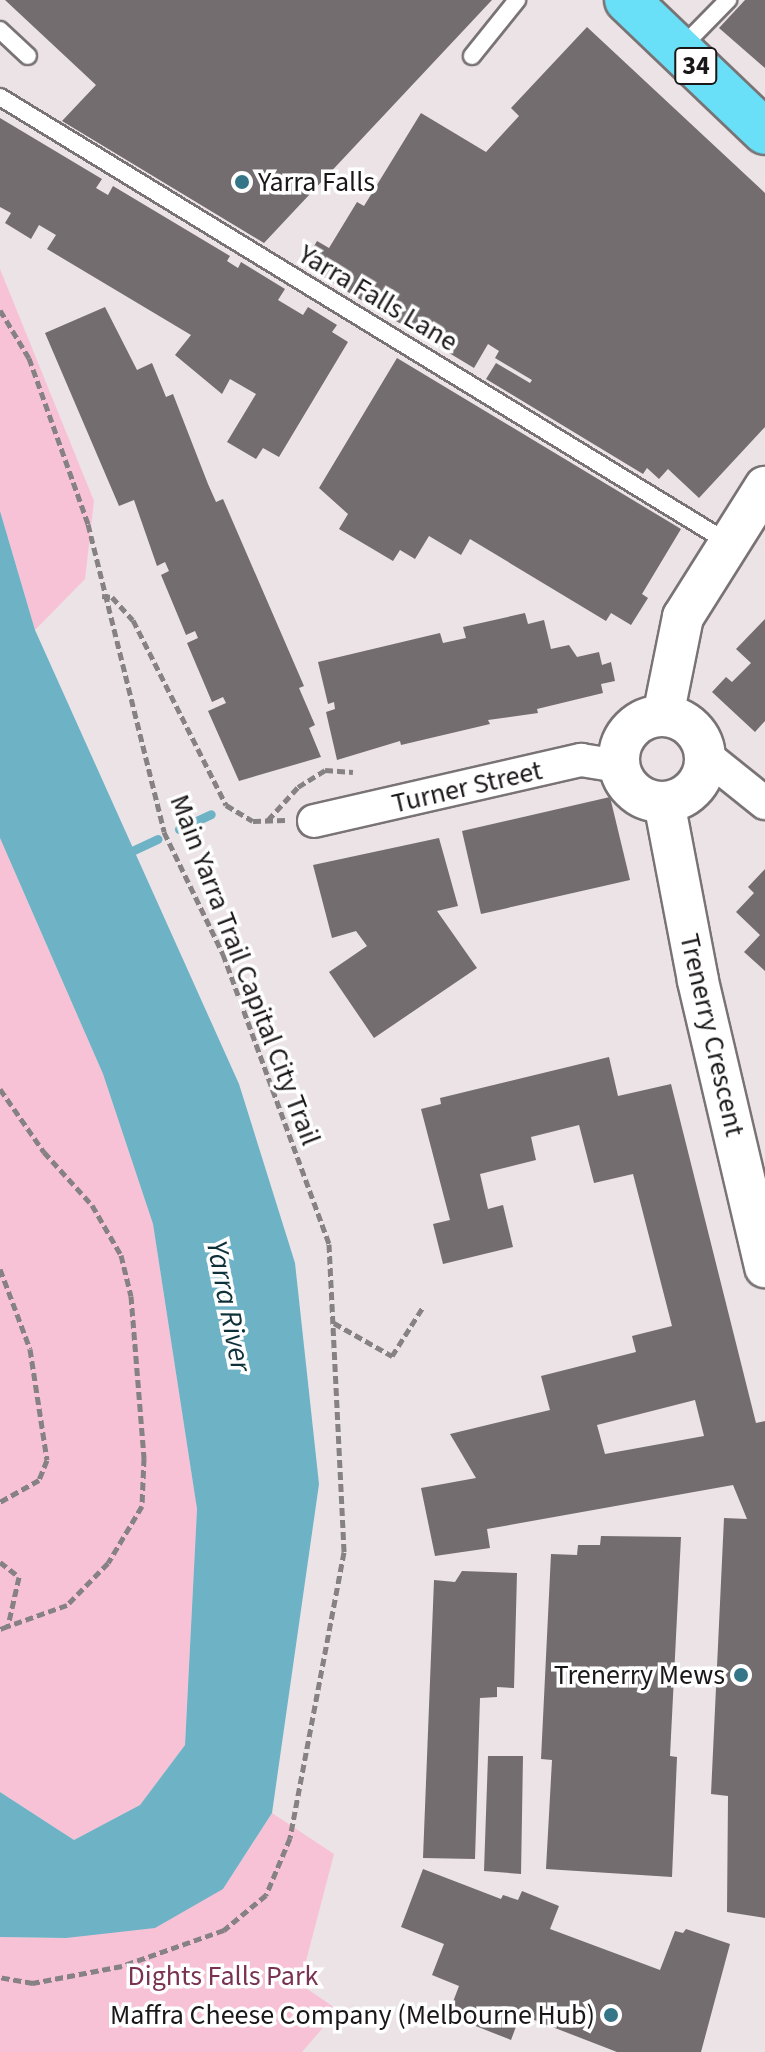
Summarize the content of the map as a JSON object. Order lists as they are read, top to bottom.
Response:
{
  "streets": {
    "main road": ["34"],
    "street": ["Turner Street", "Trenerry Crescent"],
    "lane": ["Yarra Falls Lane"],
    "path": ["Main Yarra Trail Capital City Trail"]
  },
  "crossings": [
    ["Turner Street", "Trenerry Crescent"]
  ],
  "water": ["Yarra River"],
  "parks": ["Dights Falls Park"],
  "places": ["Yarra Falls", "Trenerry Mews", "Maffra Cheese Company (Melbourne Hub)"]
}
